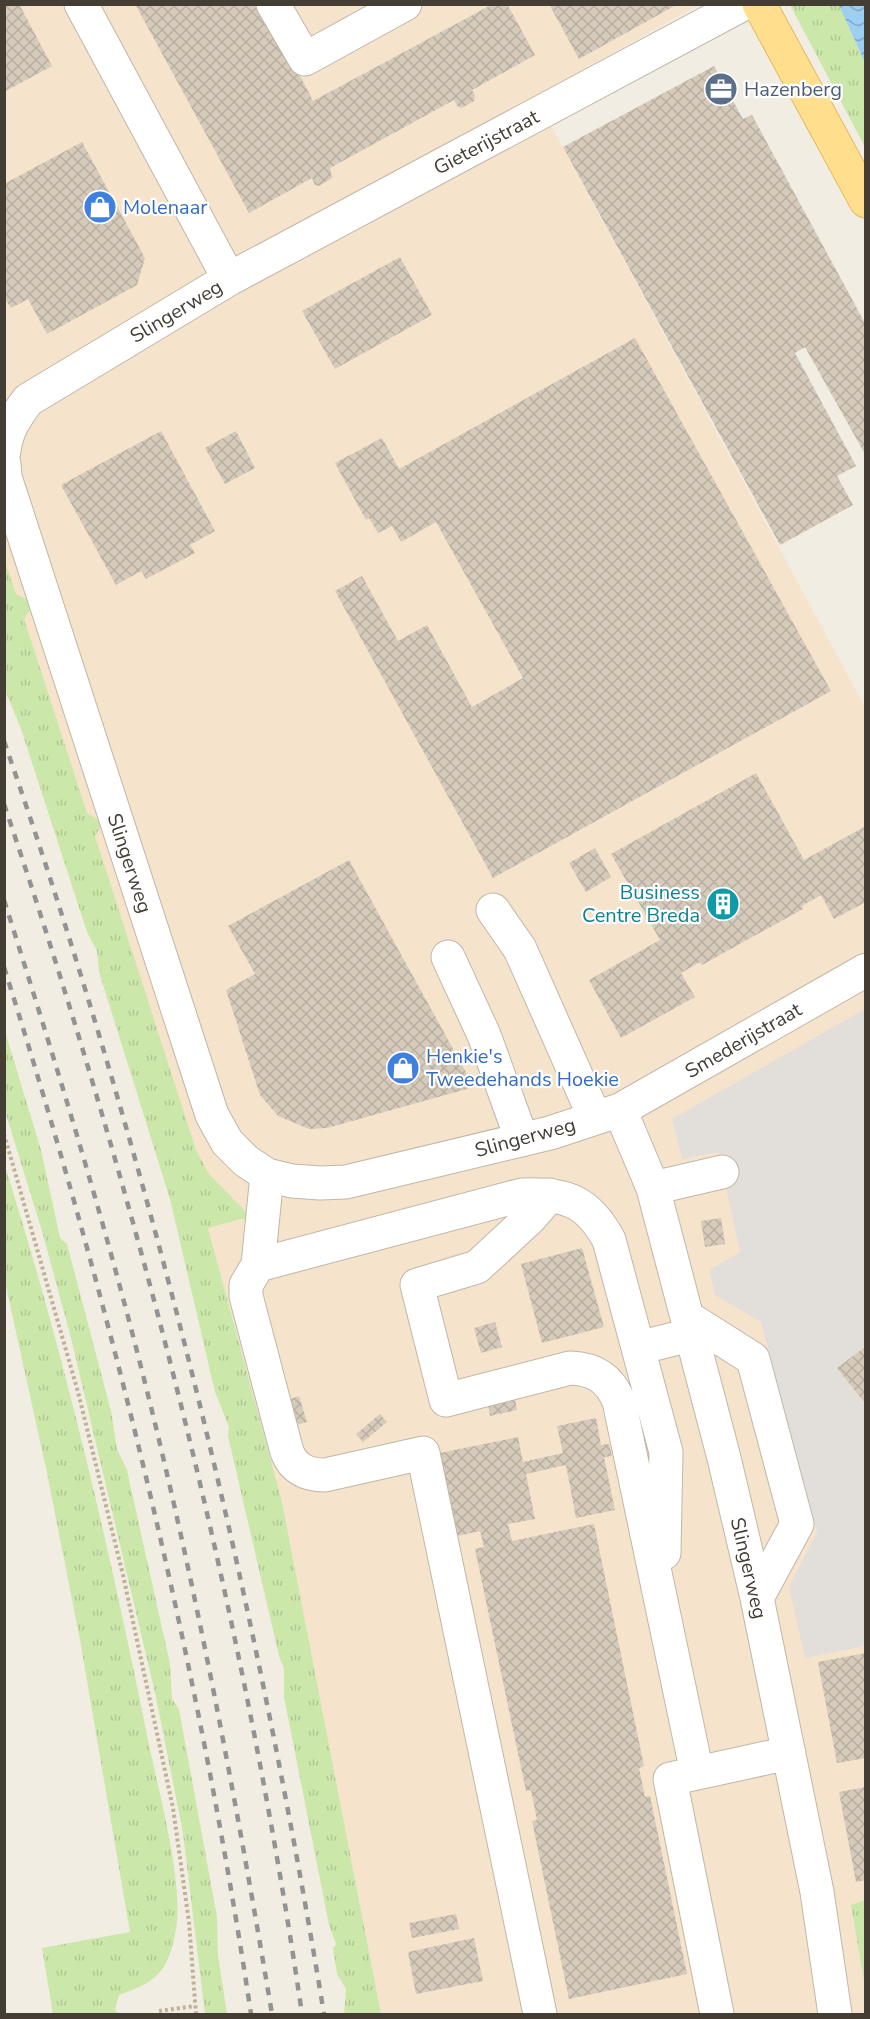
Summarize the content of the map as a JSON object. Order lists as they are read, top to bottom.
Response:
{
  "streets": {
    "street": ["Gieterijstraat", "Slingerweg", "Smederijstraat"]
  },
  "crossings": [
    ["Gieterijstraat", "Slingerweg"],
    ["Slingerweg", "Smederijstraat"]
  ],
  "places": {
    "office": ["Hazenberg"],
    "shop": ["Molenaar", "Henkie's Tweedehands Hoekie"],
    "building": ["Business Centre Breda"]
  }
}
